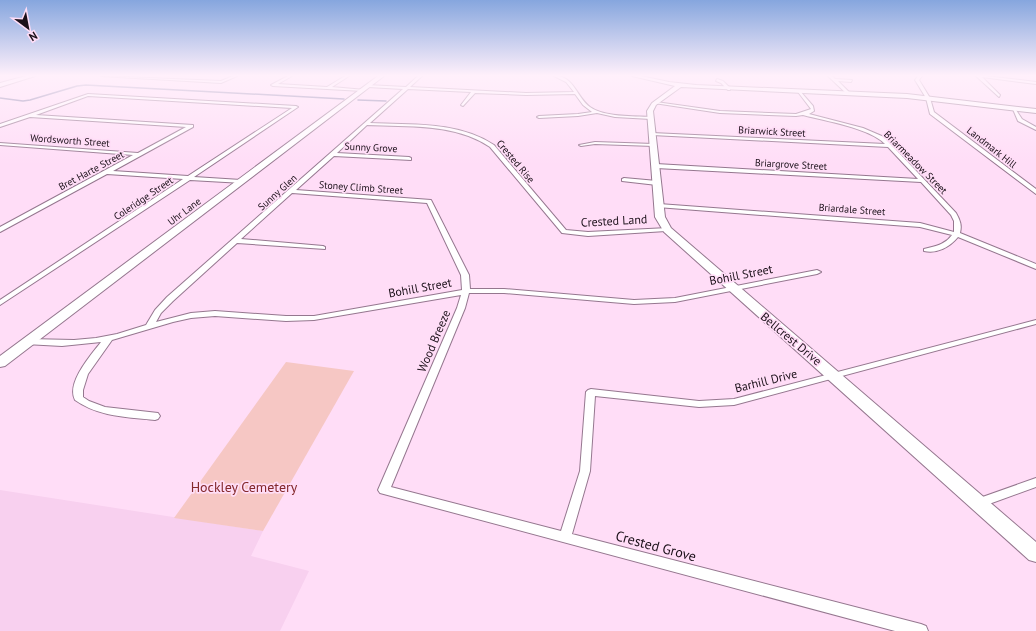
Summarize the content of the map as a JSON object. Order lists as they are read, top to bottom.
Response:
{
  "streets": {
    "street": [
      "Briarwick Street",
      "Wordsworth Street",
      "Sunny Grove",
      "Landmark Hill",
      "Crested Rise",
      "Briarmeadow Street",
      "Briargrove Street",
      "Bret Harte Street",
      "Stoney Climb Street",
      "Sunny Glen",
      "Coleridge Street",
      "Briardale Street",
      "Uhr Lane",
      "Crested Land",
      "Bohill Street",
      "Bellcrest Drive",
      "Wood Breeze",
      "Barhill Drive",
      "Crested Grove"
    ]
  },
  "crossings": [
    ["Briarwick Street", "Briarmeadow Street"],
    ["Briarwick Street", "Bellcrest Drive"],
    ["Wordsworth Street", "Bret Harte Street"],
    ["Sunny Grove", "Sunny Glen"],
    ["Crested Rise", "Sunny Glen"],
    ["Crested Rise", "Crested Land"],
    ["Briarmeadow Street", "Briargrove Street"],
    ["Briarmeadow Street", "Briardale Street"],
    ["Briargrove Street", "Bellcrest Drive"],
    ["Bret Harte Street", "Coleridge Street"],
    ["Stoney Climb Street", "Sunny Glen"],
    ["Stoney Climb Street", "Wood Breeze"],
    ["Sunny Glen", "Bohill Street"],
    ["Briardale Street", "Bellcrest Drive"],
    ["Uhr Lane", "Bohill Street"],
    ["Crested Land", "Bellcrest Drive"],
    ["Bohill Street", "Bellcrest Drive"],
    ["Bohill Street", "Wood Breeze"],
    ["Bellcrest Drive", "Barhill Drive"],
    ["Wood Breeze", "Crested Grove"],
    ["Barhill Drive", "Crested Grove"]
  ],
  "parks": ["Hockley Cemetery"],
  "north": "bottom right"
}
